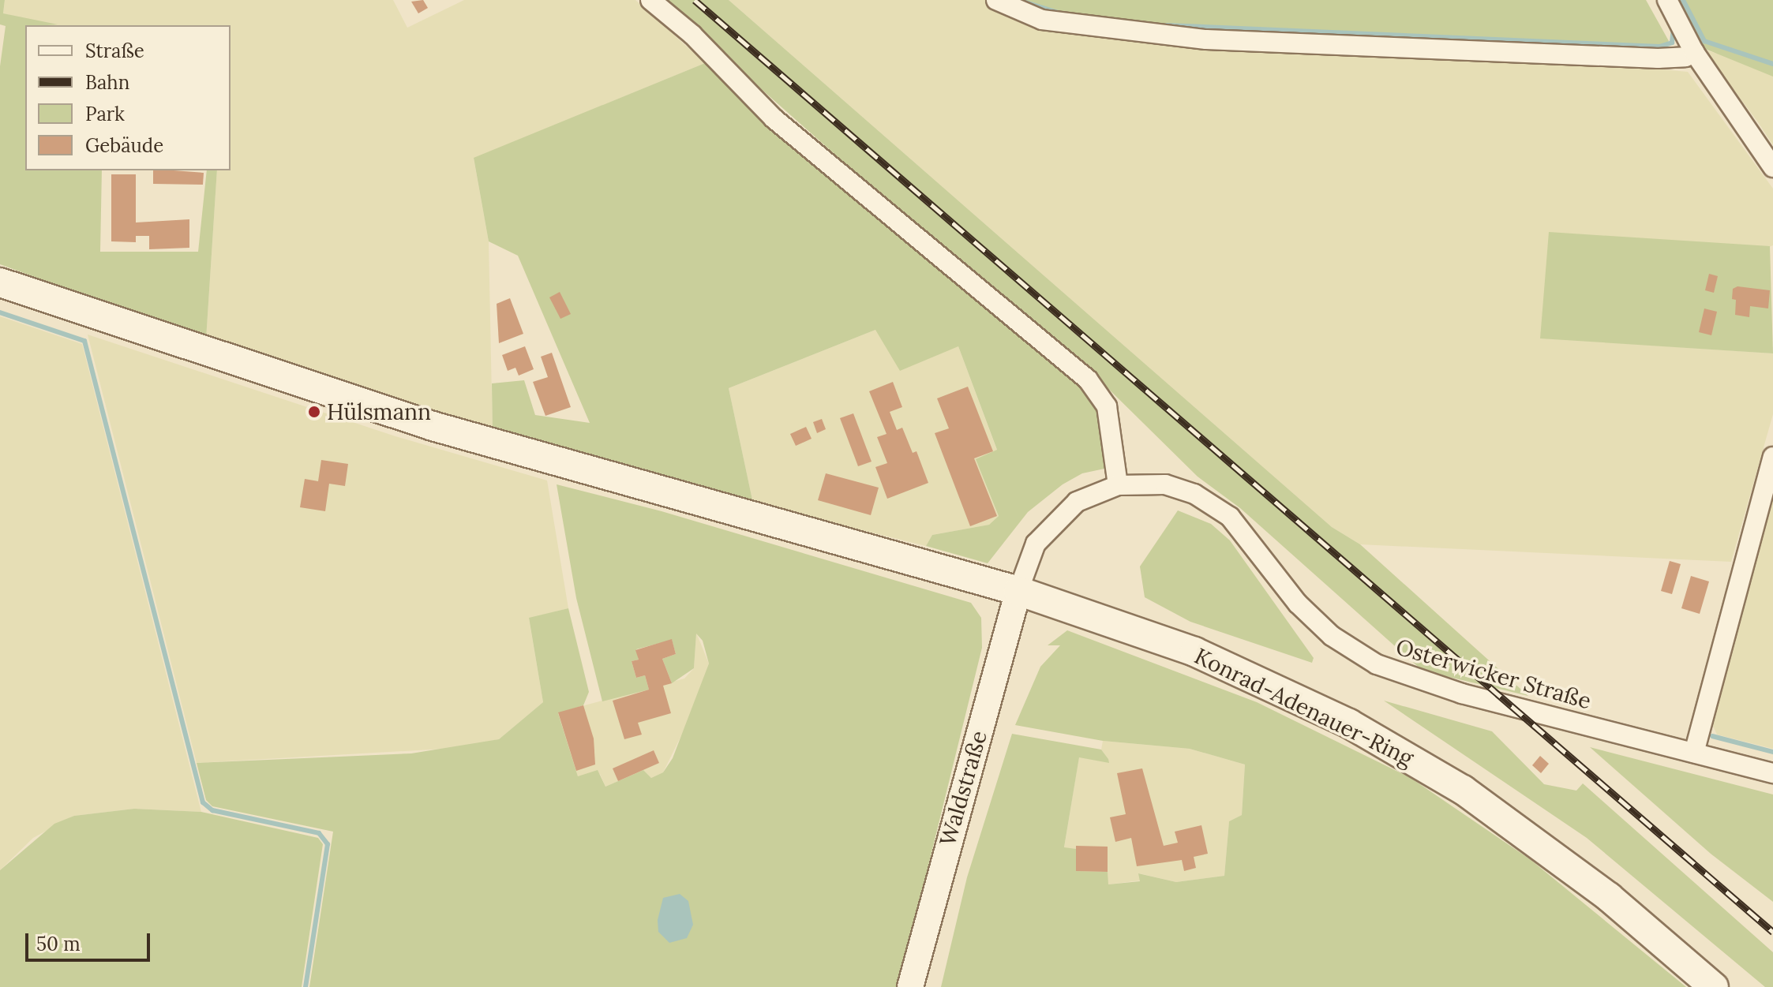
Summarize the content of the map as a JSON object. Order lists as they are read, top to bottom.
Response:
{
  "streets": {
    "main road": ["Konrad-Adenauer-Ring"],
    "street": ["Osterwicker Straße", "Waldstraße"]
  },
  "crossings": [
    ["Osterwicker Straße", "Konrad-Adenauer-Ring"],
    ["Osterwicker Straße", "Waldstraße"],
    ["Konrad-Adenauer-Ring", "Waldstraße"]
  ],
  "places": ["Hülsmann"],
  "legend": [
    "Straße",
    "Bahn",
    "Park",
    "Gebäude"
  ],
  "scale_bar": "50 m"
}
